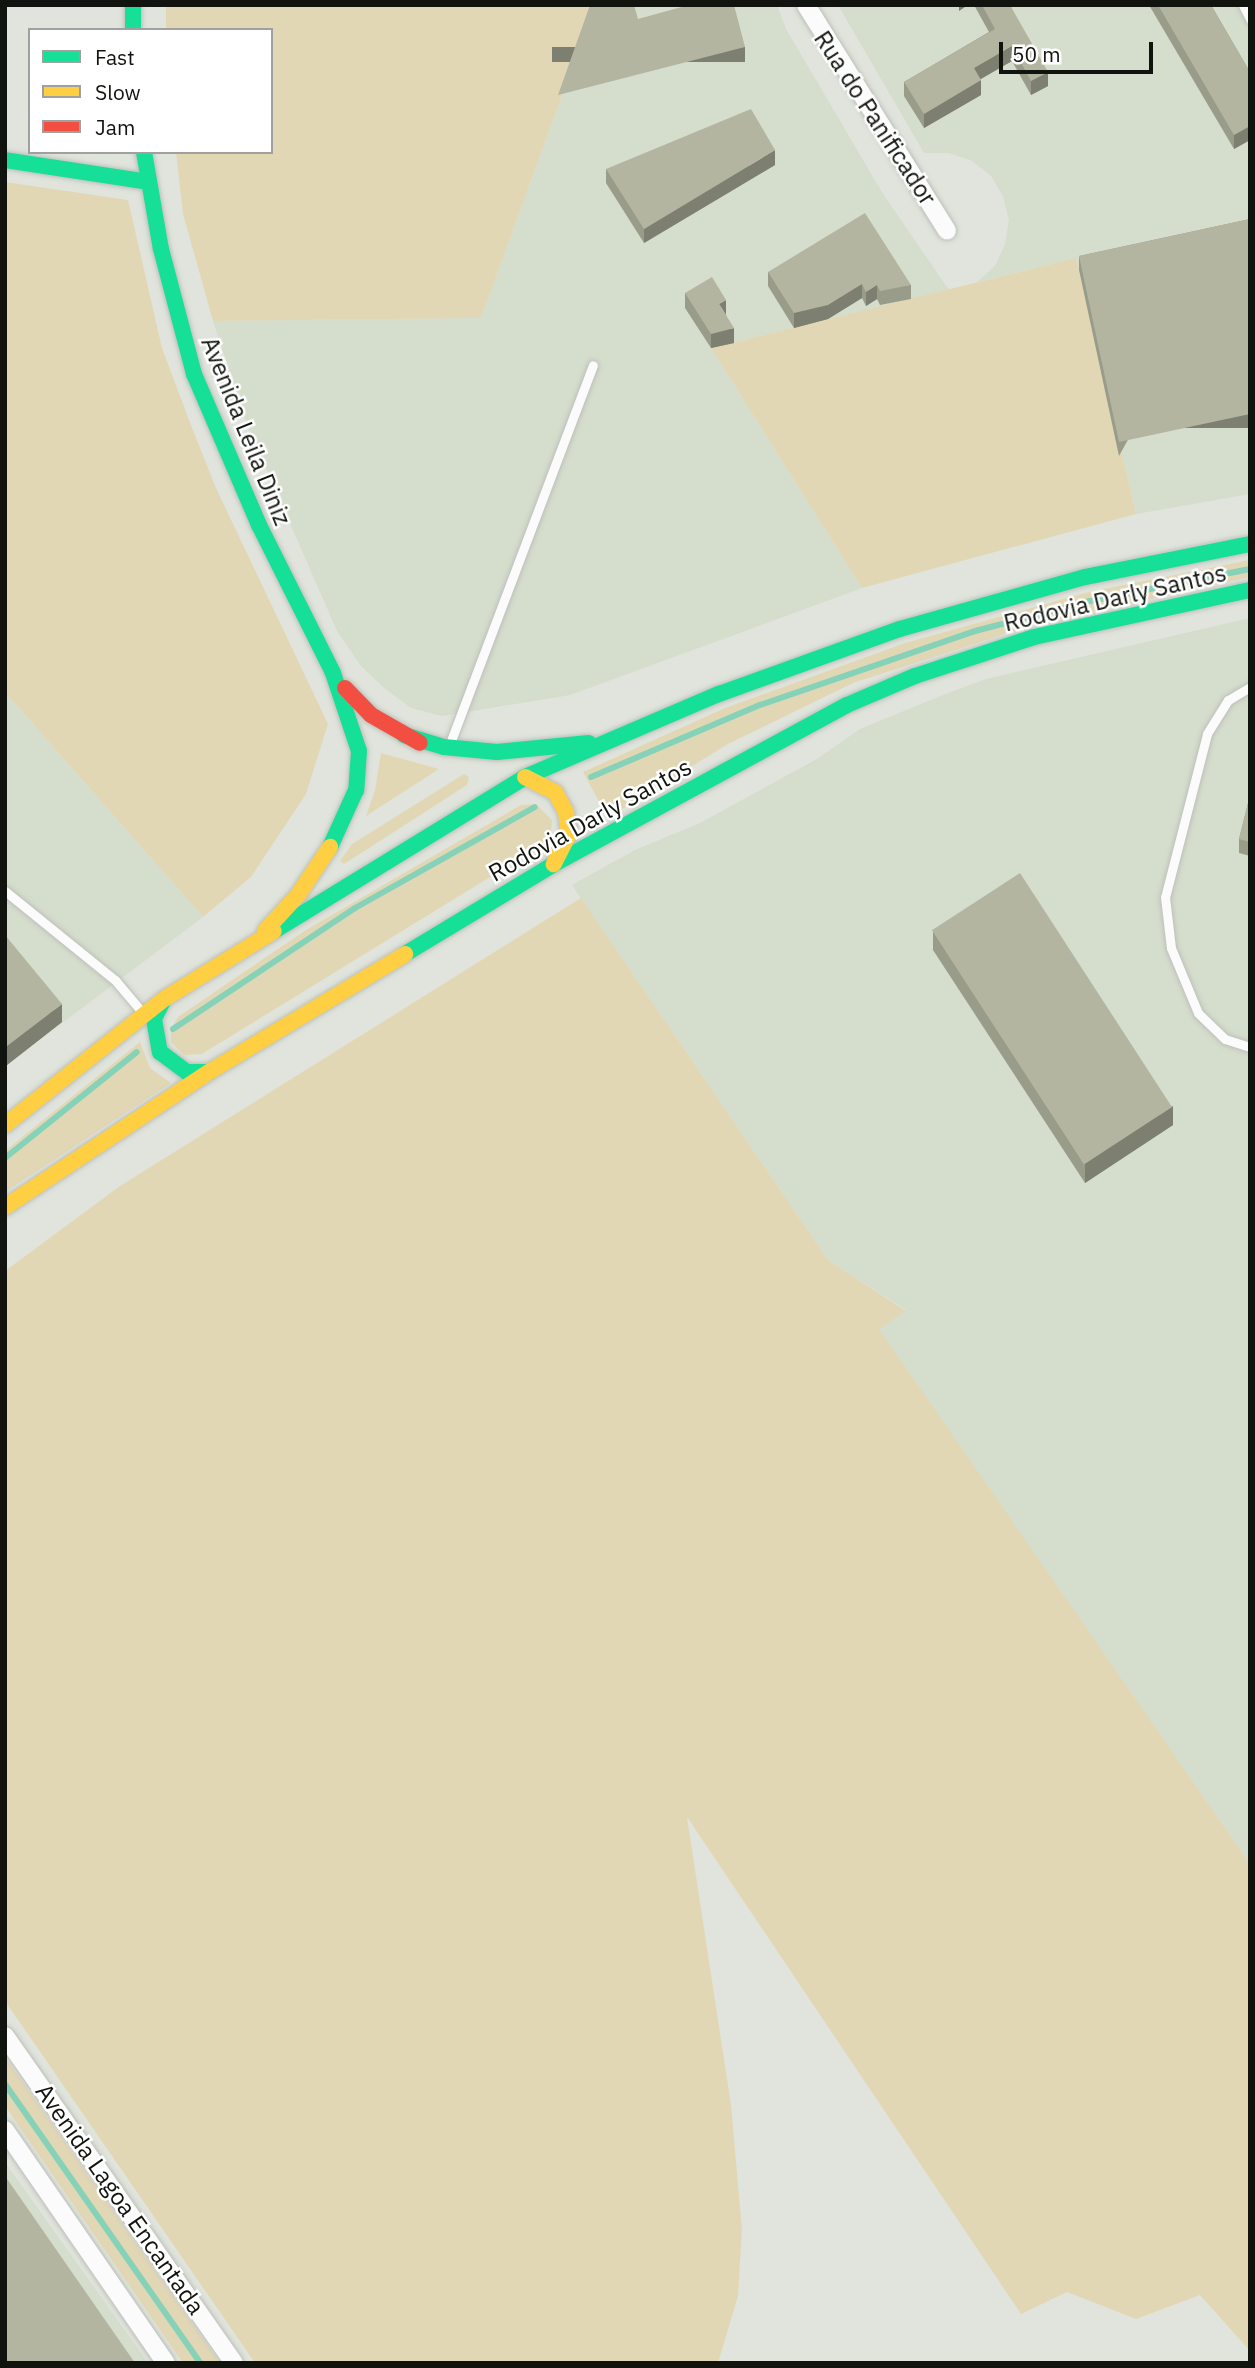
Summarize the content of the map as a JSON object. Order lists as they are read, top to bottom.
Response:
{
  "streets": {
    "main road": ["Avenida Leila Diniz", "Rodovia Darly Santos"],
    "street": ["Rua do Panificador", "Avenida Lagoa Encantada"]
  },
  "crossings": [
    ["Avenida Leila Diniz", "Rodovia Darly Santos"]
  ],
  "legend": ["Fast", "Slow", "Jam"],
  "scale_bar": "50 m"
}
